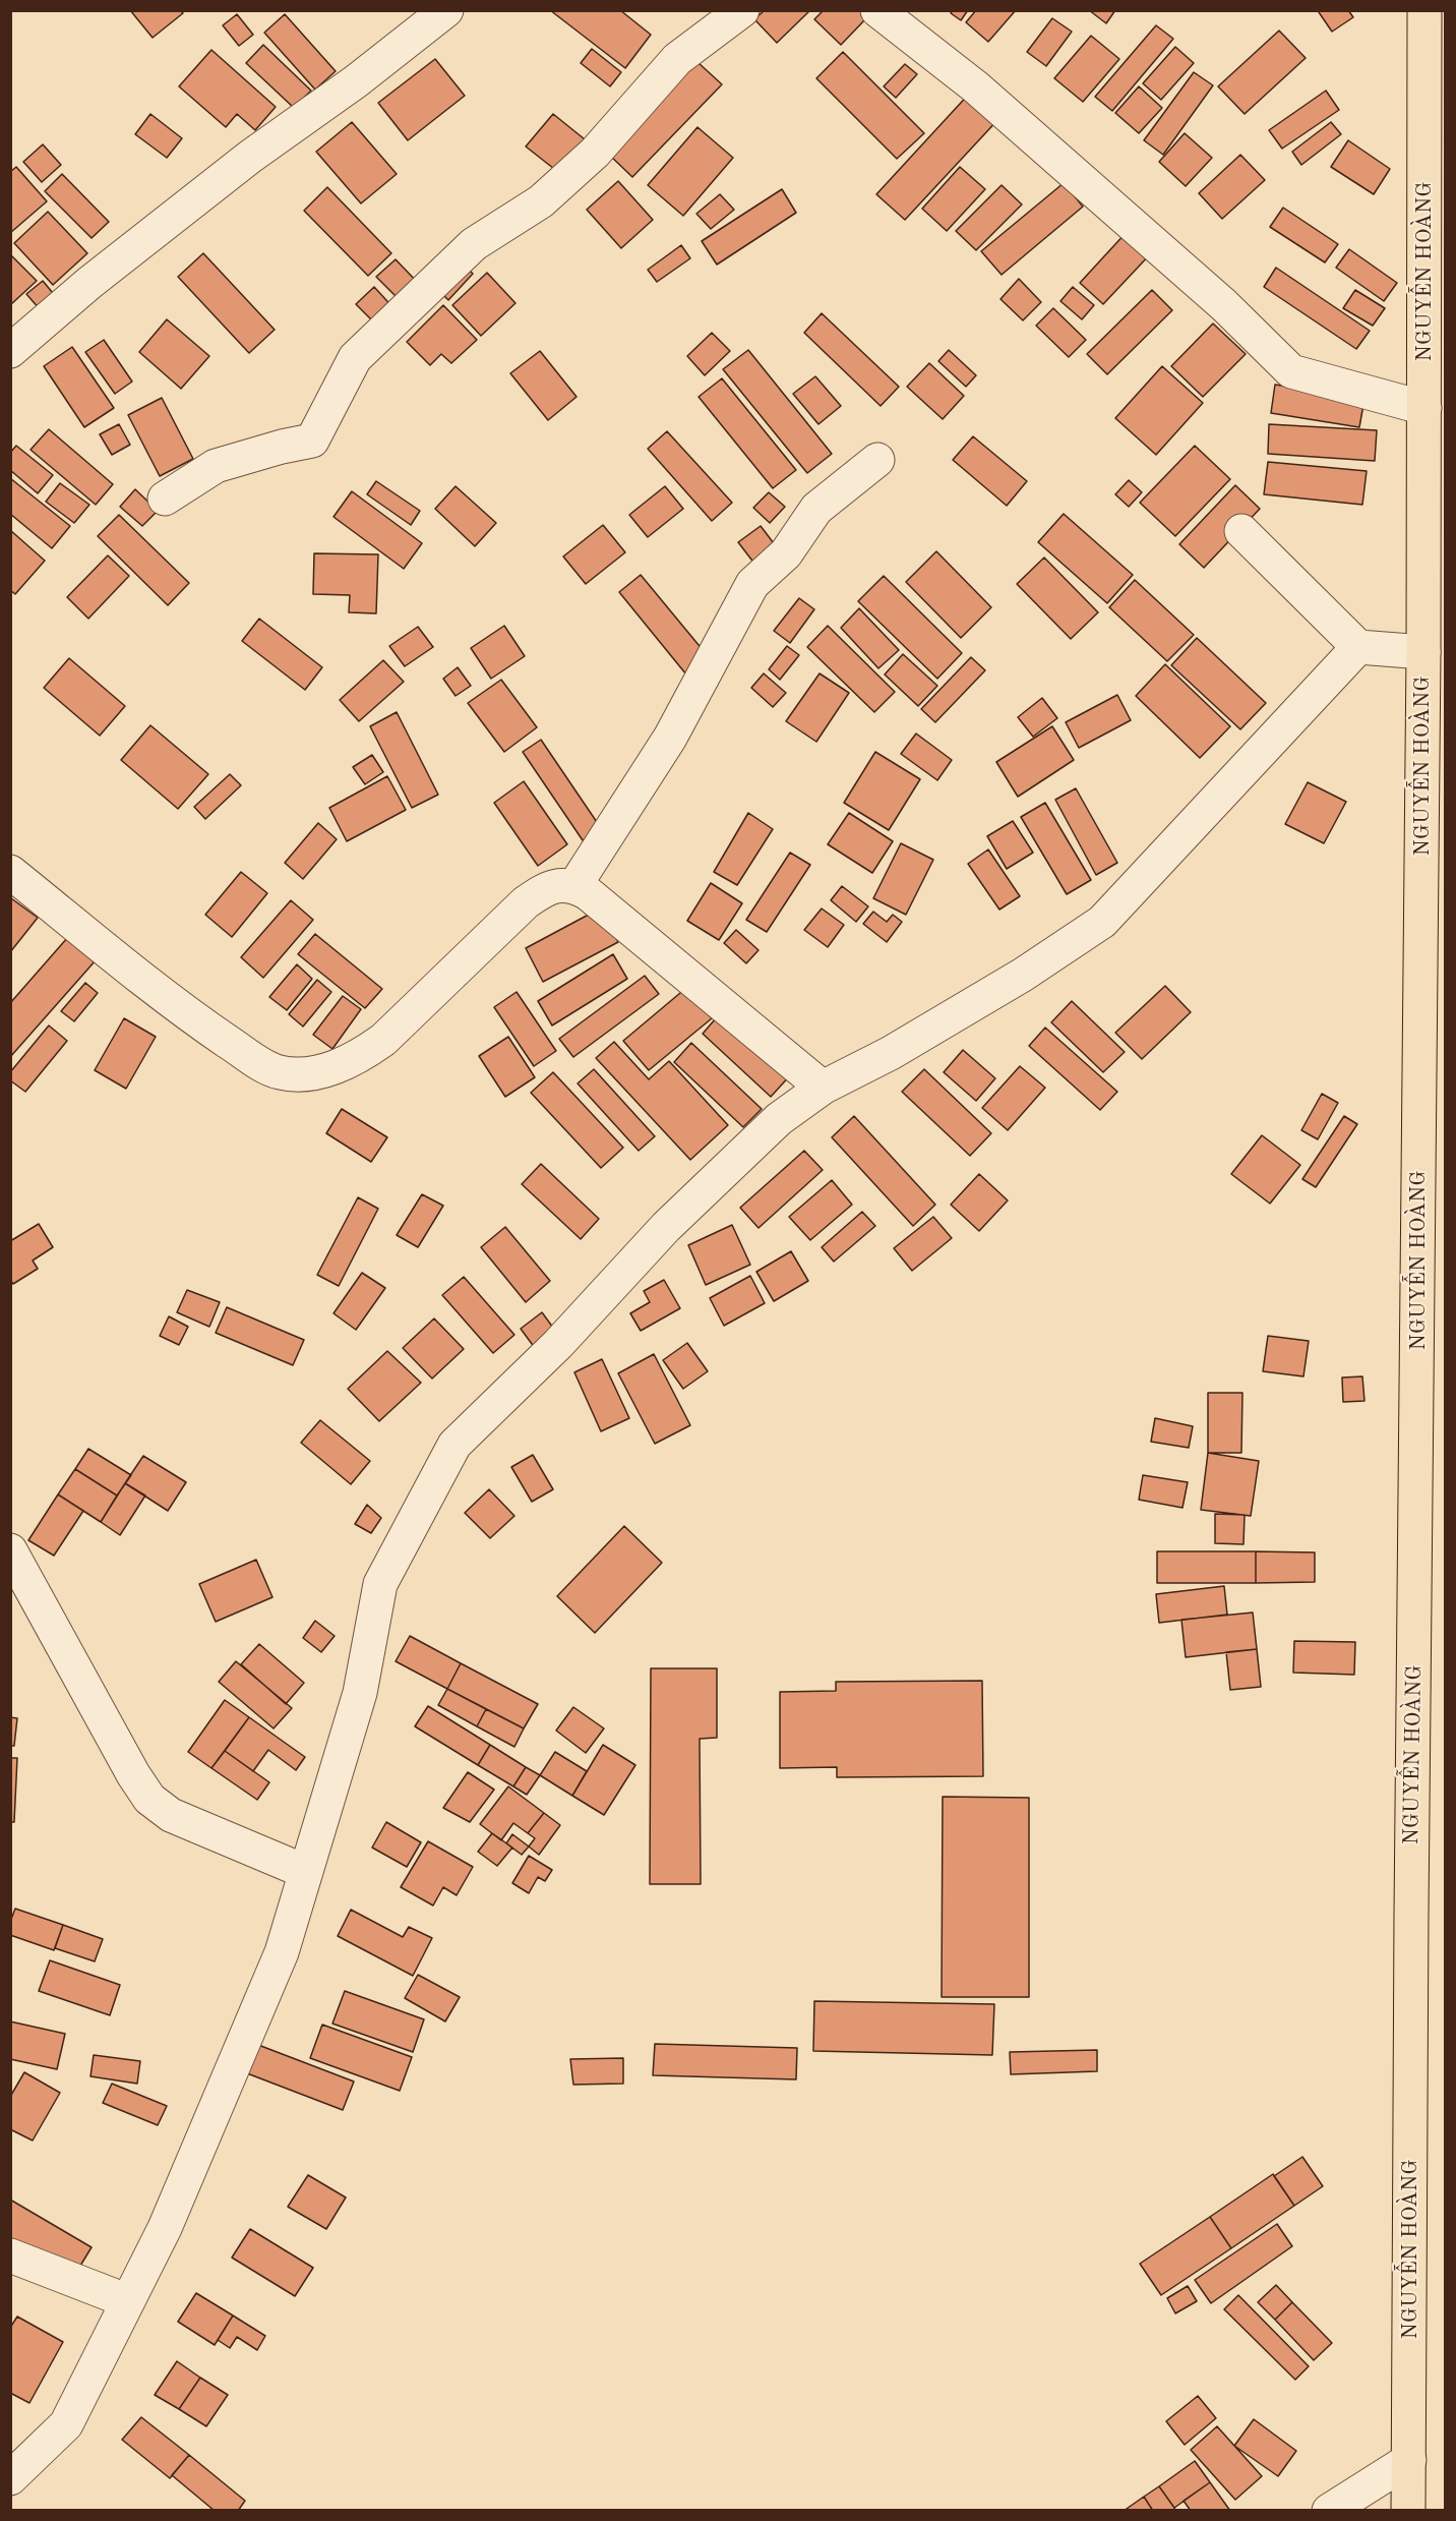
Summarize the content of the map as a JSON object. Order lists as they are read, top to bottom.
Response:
{
  "streets": {
    "highway": ["NGUYỄN HOÀNG"]
  }
}
